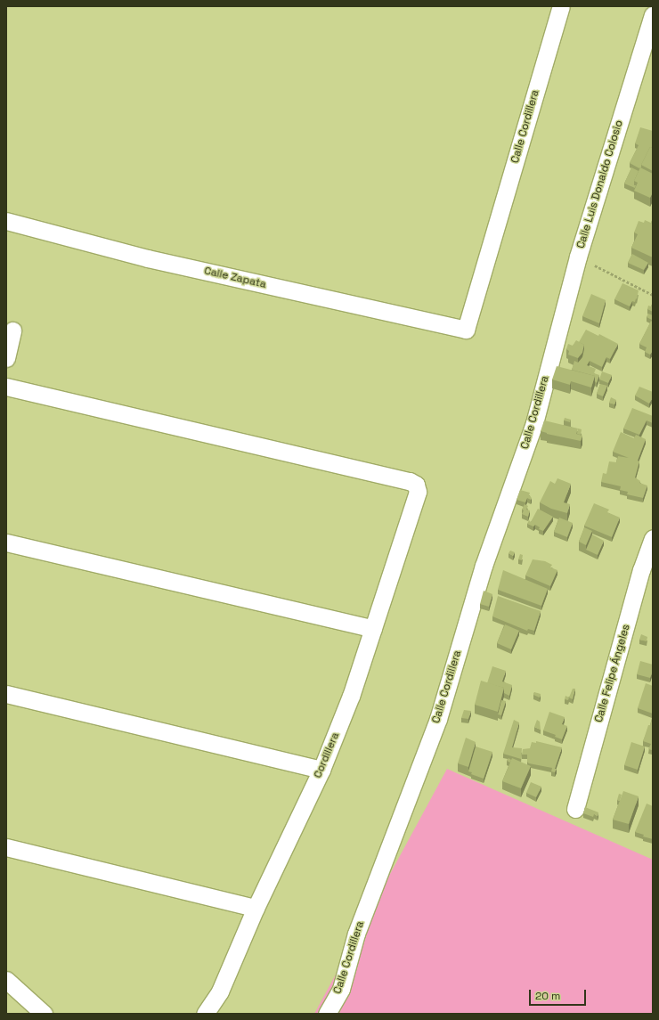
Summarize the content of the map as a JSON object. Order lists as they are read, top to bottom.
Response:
{
  "streets": {
    "street": [
      "Calle Cordillera",
      "Calle Luis Donaldo Colosio",
      "Calle Zapata",
      "Calle Felipe Ángeles",
      "Cordillera"
    ]
  },
  "crossings": [
    ["Calle Cordillera", "Calle Luis Donaldo Colosio"],
    ["Calle Cordillera", "Calle Zapata"]
  ],
  "scale_bar": "20 m"
}
